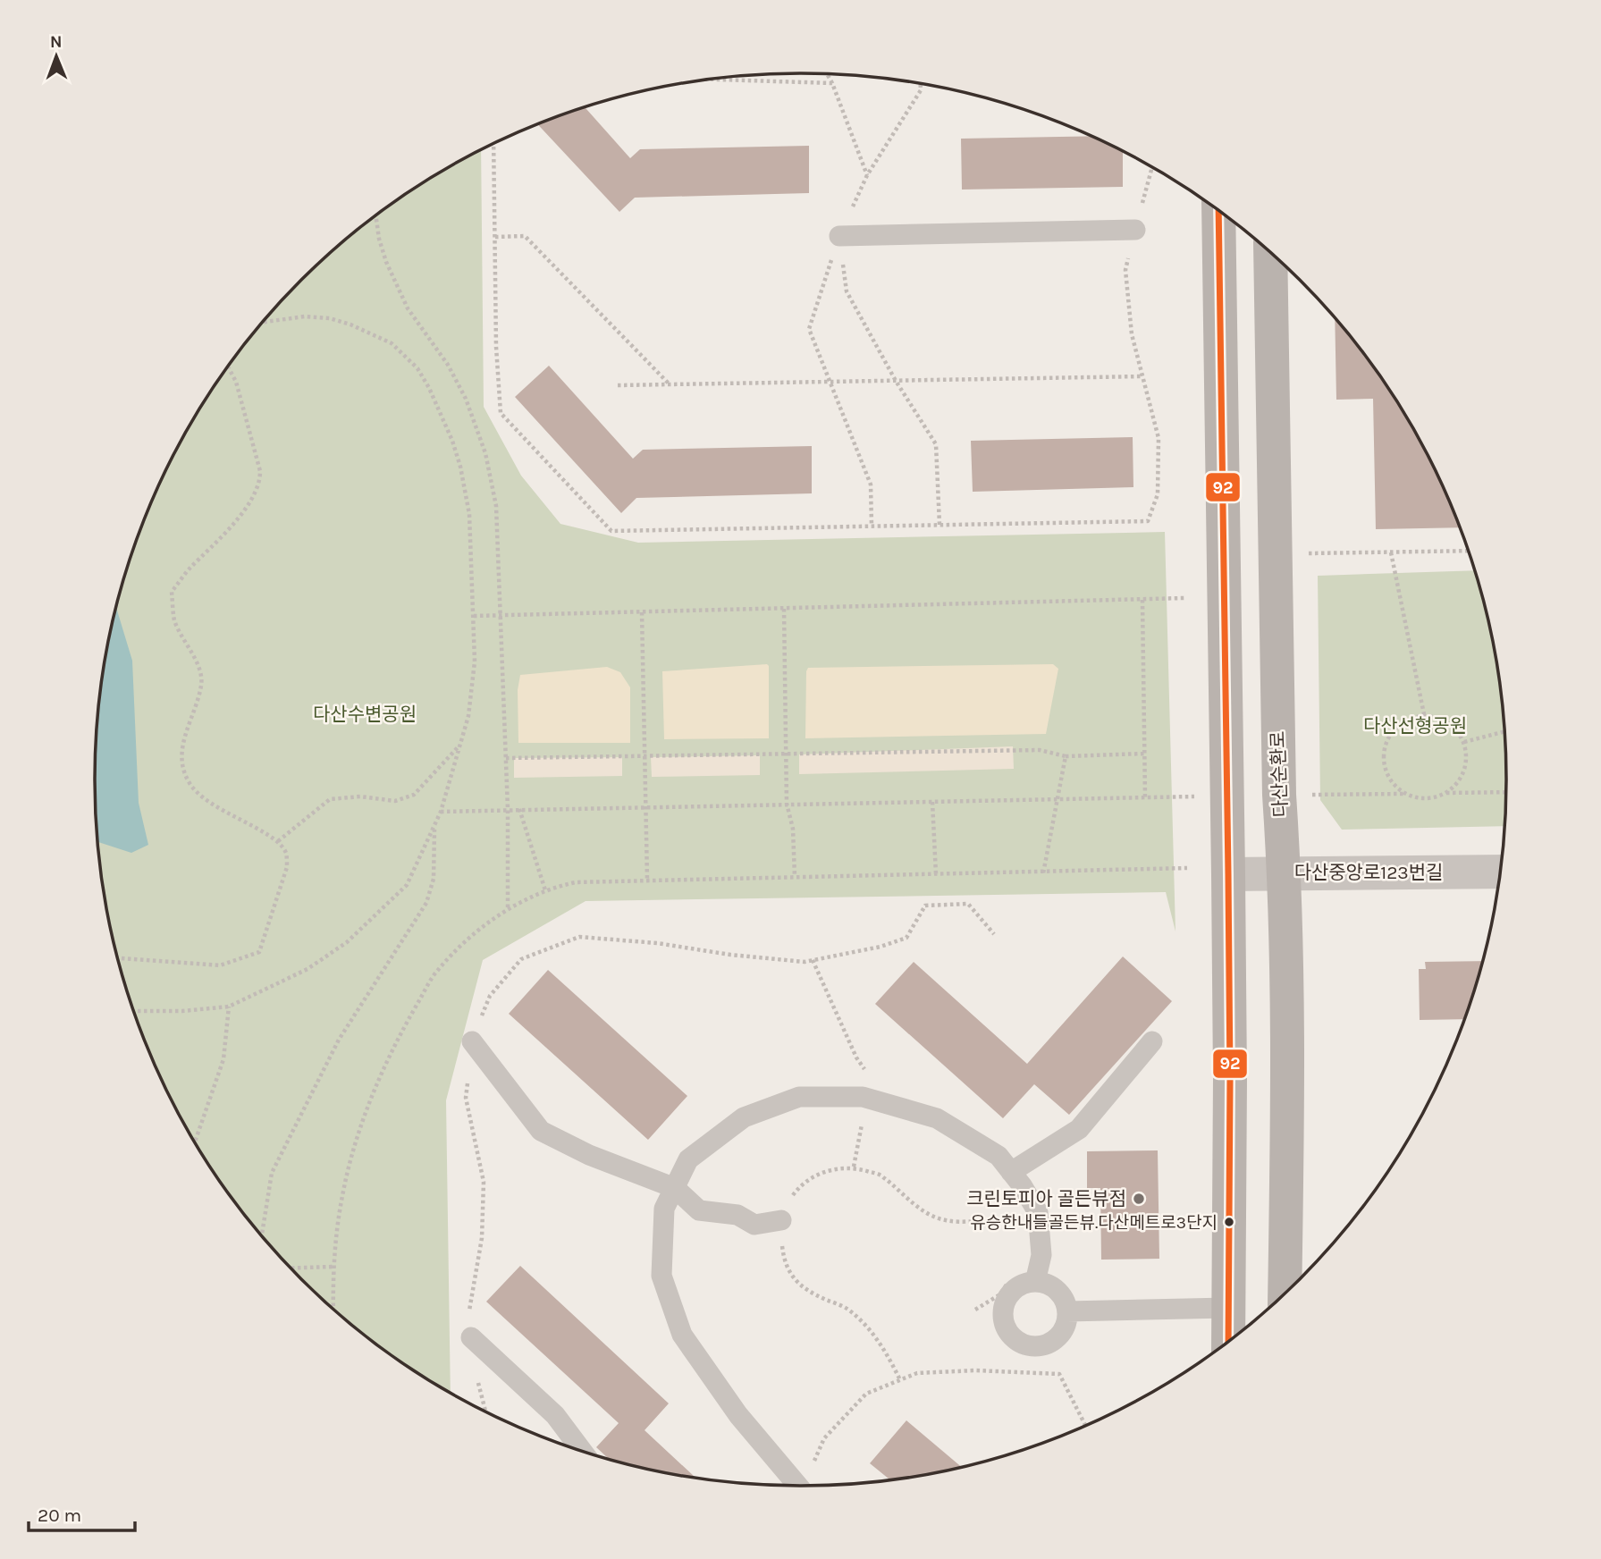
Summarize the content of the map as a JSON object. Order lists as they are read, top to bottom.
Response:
{
  "streets": {
    "street": ["다산순환로", "다산중앙로123번길"]
  },
  "crossings": [
    ["다산순환로", "다산중앙로123번길"]
  ],
  "parks": ["다산수변공원", "다산선형공원"],
  "places": ["크린토피아 골든뷰점", "유승한내들골든뷰.다산메트로3단지"],
  "lines": ["transit line 92"],
  "scale_bar": "20 m",
  "north": "top"
}
